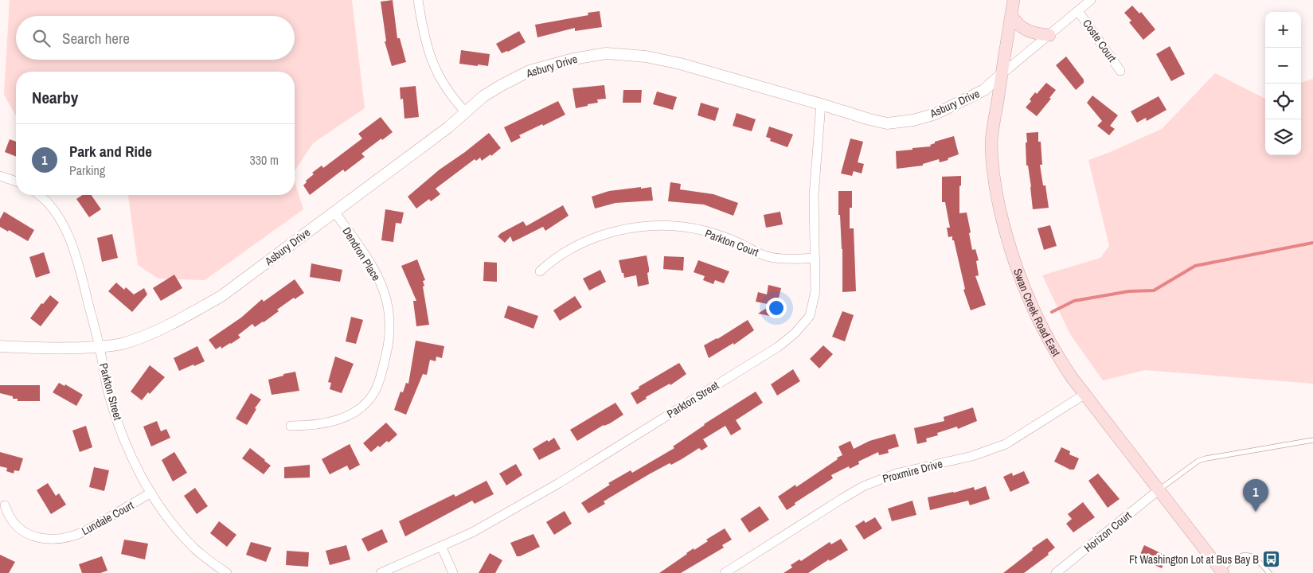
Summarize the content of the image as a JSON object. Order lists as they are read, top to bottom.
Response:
{
  "streets": {
    "main road": ["Swan Creek Road East"],
    "street": [
      "Coste Court",
      "Asbury Drive",
      "Parkton Court",
      "Dendron Place",
      "Parkton Street",
      "Proxmire Drive",
      "Lundale Court",
      "Horizon Court"
    ]
  },
  "crossings": [
    ["Coste Court", "Asbury Drive"],
    ["Asbury Drive", "Dendron Place"],
    ["Asbury Drive", "Swan Creek Road East"],
    ["Asbury Drive", "Parkton Street"],
    ["Parkton Court", "Parkton Street"],
    ["Swan Creek Road East", "Proxmire Drive"],
    ["Swan Creek Road East", "Horizon Court"],
    ["Parkton Street", "Lundale Court"]
  ],
  "places": {
    "bus stop": ["Ft Washington Lot at Bus Bay B"]
  },
  "page": {
    "map_buttons": ["+", "−"],
    "search": "Search here",
    "heading": "Nearby",
    "list": [
      {
        "mark": "1",
        "name": "Park and Ride",
        "note": "Parking",
        "value": "330 m"
      }
    ],
    "pins": "1"
  }
}
